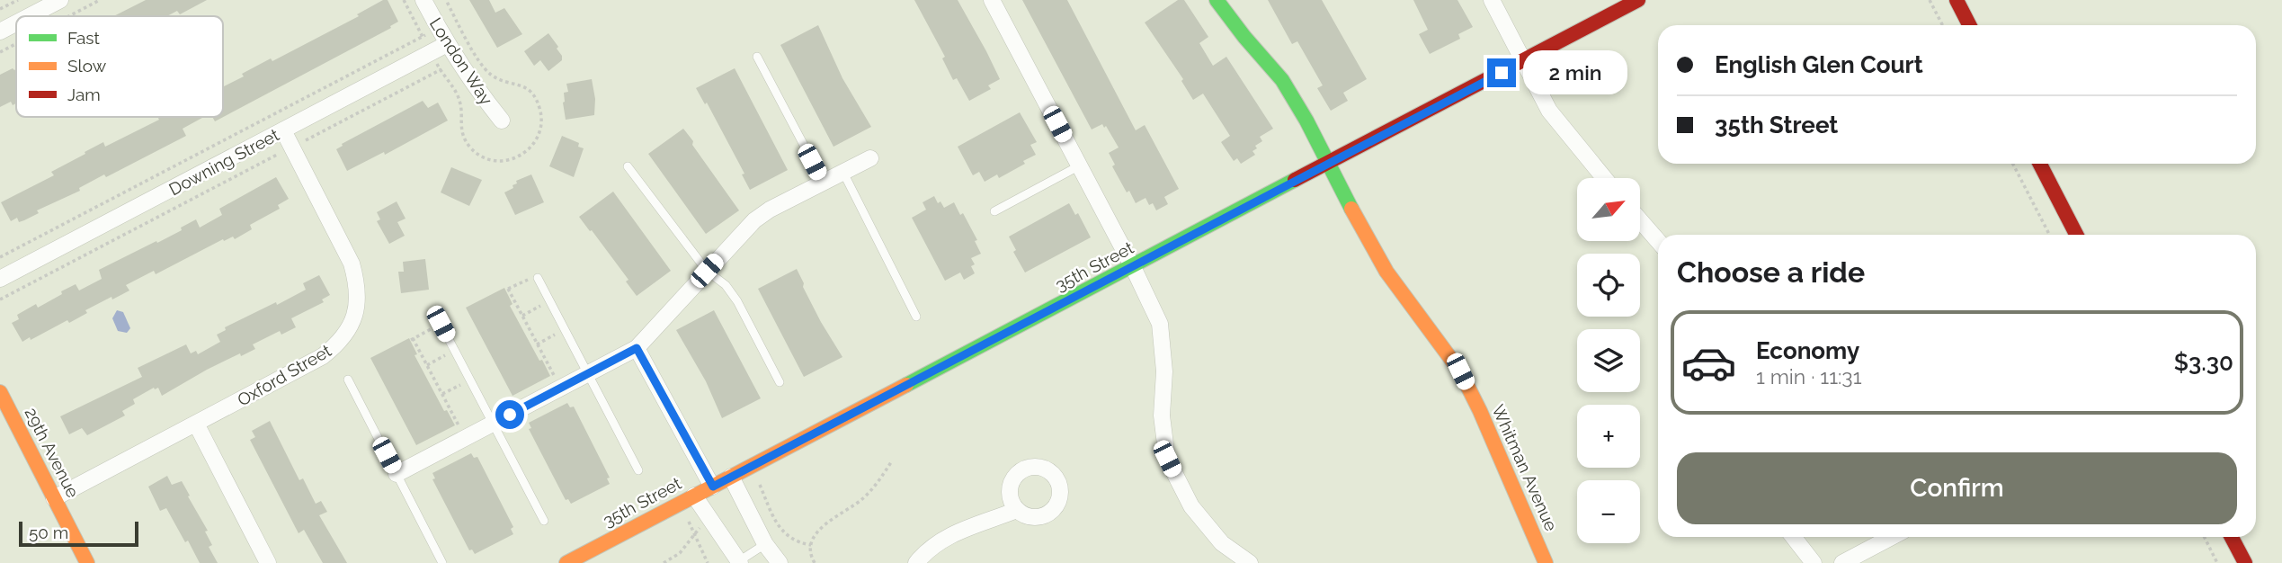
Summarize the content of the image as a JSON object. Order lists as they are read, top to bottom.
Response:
{
  "streets": {
    "street": [
      "London Way",
      "Downing Street",
      "35th Street",
      "Oxford Street",
      "29th Avenue",
      "Whitman Avenue"
    ]
  },
  "crossings": [
    ["London Way", "Downing Street"],
    ["Downing Street", "Oxford Street"],
    ["35th Street", "Whitman Avenue"],
    ["Oxford Street", "29th Avenue"]
  ],
  "legend": ["Fast", "Slow", "Jam"],
  "scale_bar": "50 m",
  "north": "top right",
  "page": {
    "banner": ["English Glen Court", "35th Street"],
    "bubble": "2 min",
    "map_buttons": ["+", "−"],
    "heading": "Choose a ride",
    "list": [
      {
        "name": "Economy",
        "note": "1 min · 11:31",
        "value": "$3.30"
      }
    ],
    "buttons": "Confirm",
    "scale": "50 m"
  }
}
